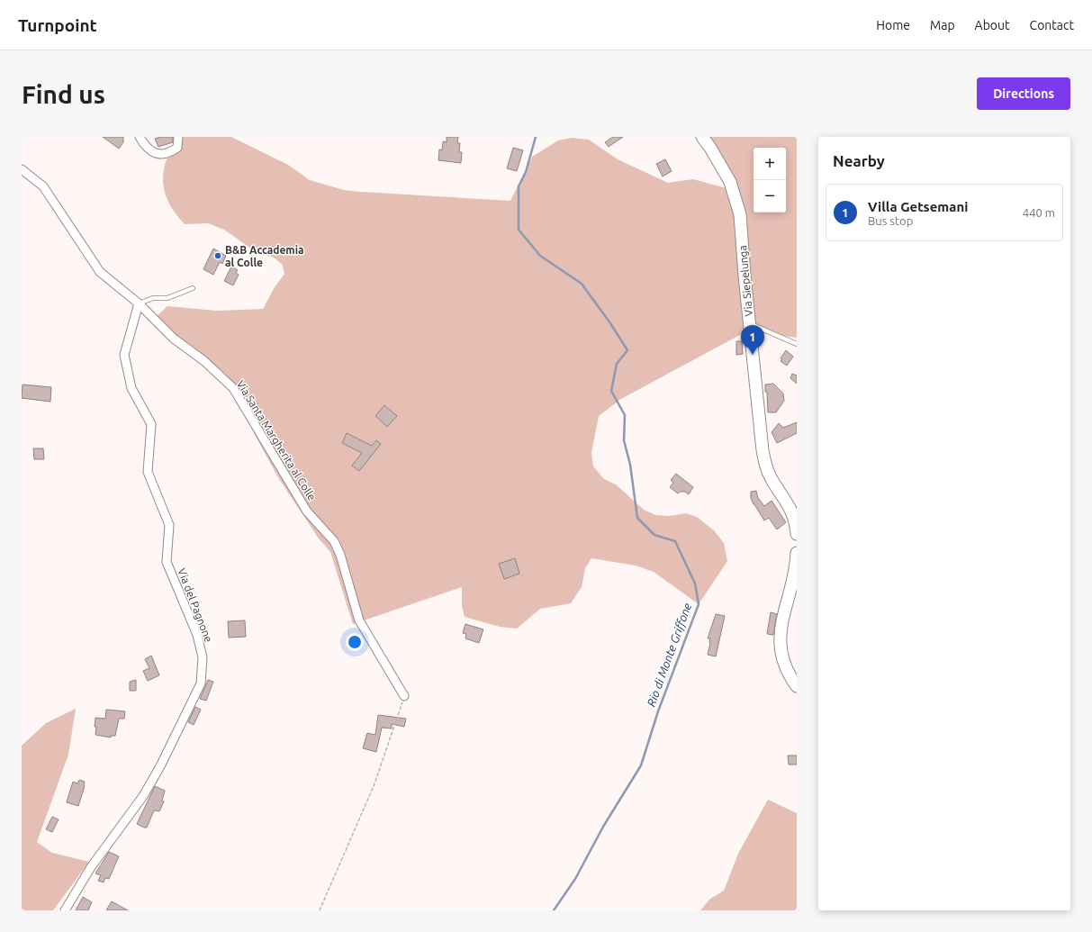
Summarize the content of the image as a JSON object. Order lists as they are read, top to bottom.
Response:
{
  "streets": {
    "street": ["Via Siepelunga", "Via Santa Margherita al Colle", "Via del Pagnone"]
  },
  "crossings": [
    ["Via Santa Margherita al Colle", "Via del Pagnone"]
  ],
  "water": ["Rio di Monte Griffone"],
  "places": ["B&B Accademia al Colle"],
  "page": {
    "header": "Turnpoint",
    "nav": [
      "Home",
      "Map",
      "About",
      "Contact"
    ],
    "buttons": "Directions",
    "title": "Find us",
    "heading": "Nearby",
    "map_buttons": ["+", "−"],
    "list": [
      {
        "mark": "1",
        "name": "Villa Getsemani",
        "note": "Bus stop",
        "value": "440 m"
      }
    ],
    "pins": "1"
  }
}
